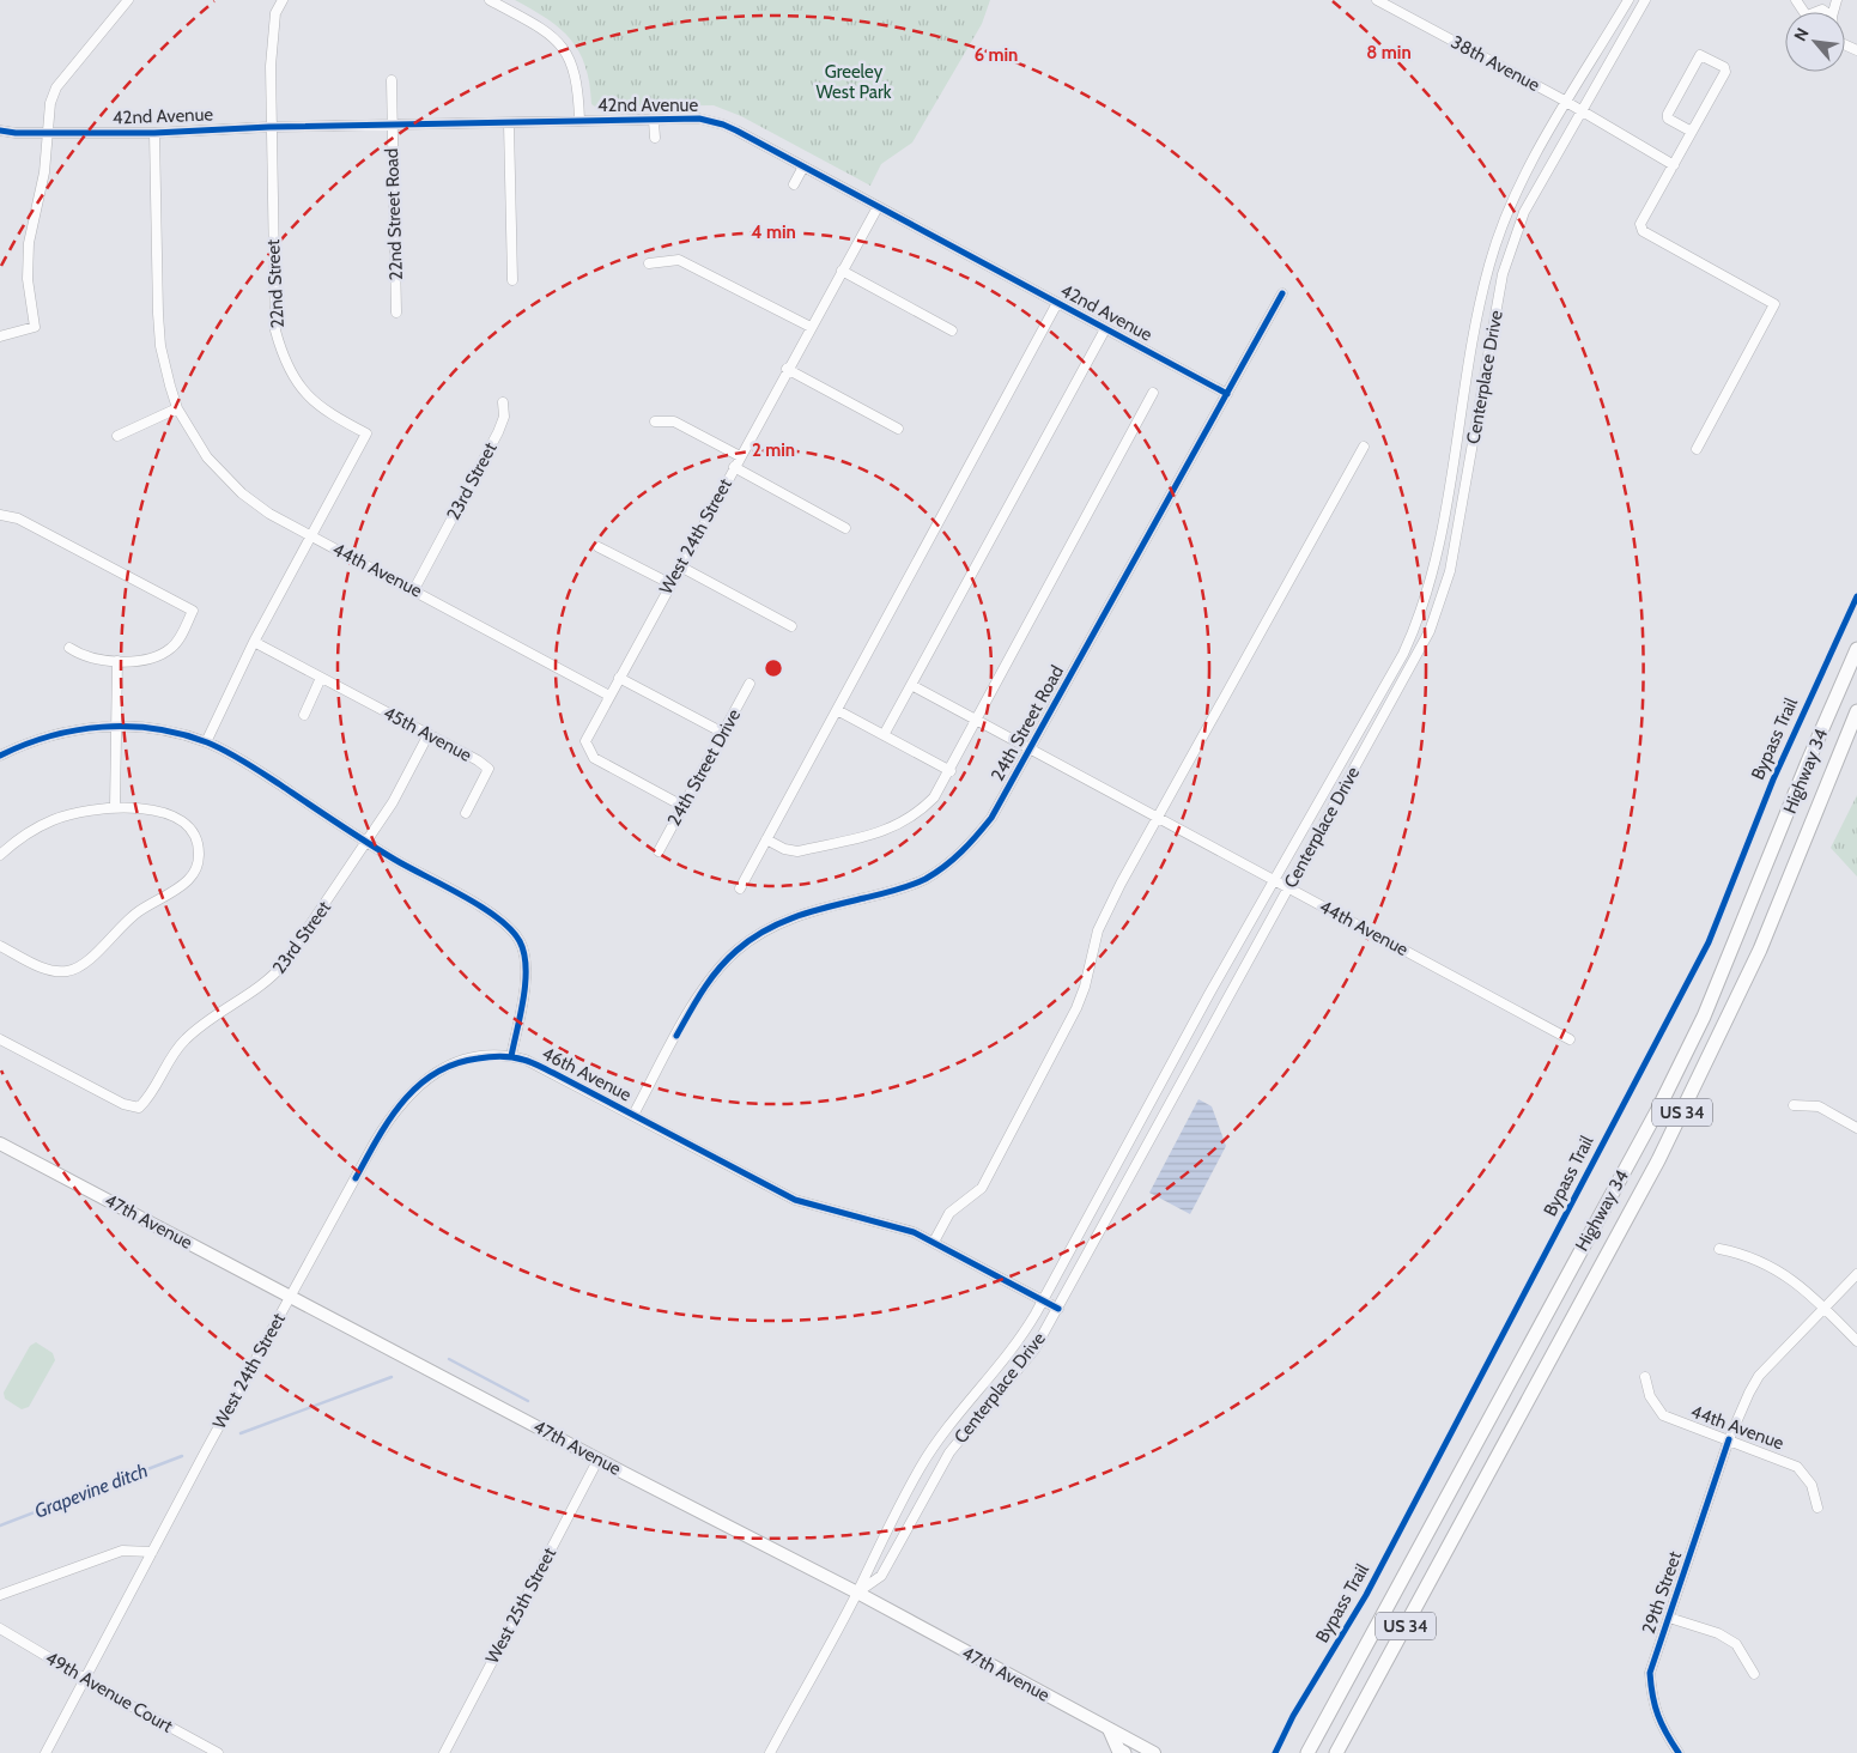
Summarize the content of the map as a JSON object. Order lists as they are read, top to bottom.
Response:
{
  "streets": {
    "highway": ["Highway 34", "US 34"],
    "main road": ["47th Avenue"],
    "street": [
      "38th Avenue",
      "42nd Avenue",
      "22nd Street Road",
      "22nd Street",
      "Centerplace Drive",
      "23rd Street",
      "West 24th Street",
      "44th Avenue",
      "24th Street Road",
      "45th Avenue",
      "24th Street Drive",
      "46th Avenue",
      "29th Street",
      "West 25th Street",
      "49th Avenue Court"
    ],
    "cycle path": ["Bypass Trail"]
  },
  "crossings": [
    ["38th Avenue", "Centerplace Drive"],
    ["42nd Avenue", "22nd Street Road"],
    ["42nd Avenue", "22nd Street"],
    ["42nd Avenue", "West 24th Street"],
    ["42nd Avenue", "44th Avenue"],
    ["42nd Avenue", "24th Street Road"],
    ["22nd Street", "44th Avenue"],
    ["22nd Street", "45th Avenue"],
    ["Centerplace Drive", "44th Avenue"],
    ["Centerplace Drive", "46th Avenue"],
    ["Centerplace Drive", "47th Avenue"],
    ["23rd Street", "44th Avenue"],
    ["23rd Street", "45th Avenue"],
    ["West 24th Street", "44th Avenue"],
    ["West 24th Street", "24th Street Drive"],
    ["West 24th Street", "46th Avenue"],
    ["West 24th Street", "47th Avenue"],
    ["West 24th Street", "49th Avenue Court"],
    ["44th Avenue", "24th Street Road"],
    ["44th Avenue", "29th Street"],
    ["24th Street Road", "46th Avenue"],
    ["47th Avenue", "West 25th Street"]
  ],
  "water": ["Grapevine ditch"],
  "parks": ["Greeley West Park"],
  "north": "top left",
  "rings": [
    "8 min",
    "6 min",
    "4 min",
    "2 min"
  ]
}
